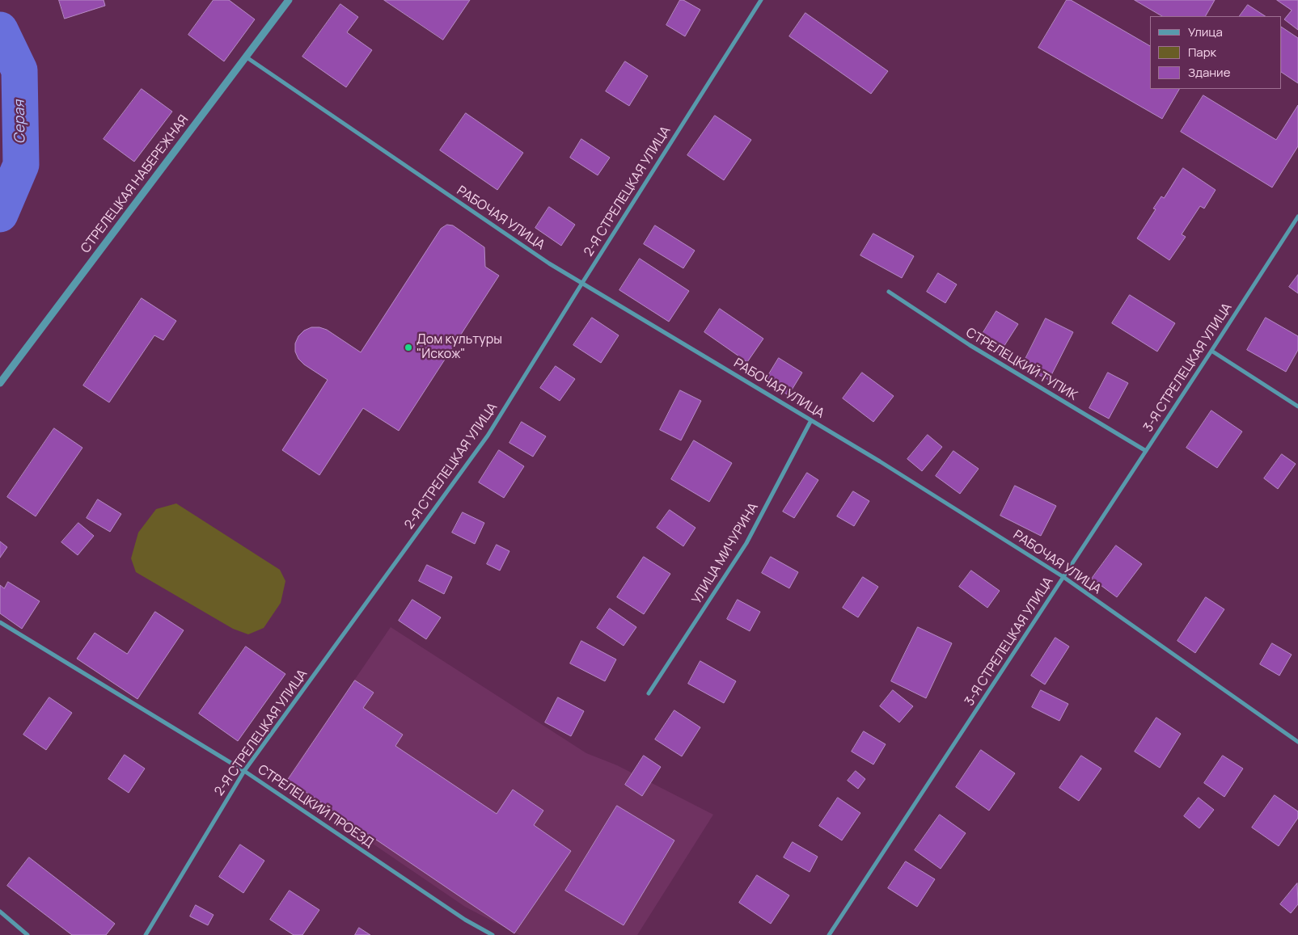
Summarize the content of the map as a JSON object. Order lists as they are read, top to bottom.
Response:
{
  "streets": {
    "street": [
      "СТРЕЛЕЦКАЯ НАБЕРЕЖНАЯ",
      "2-Я СТРЕЛЕЦКАЯ УЛИЦА",
      "РАБОЧАЯ УЛИЦА",
      "СТРЕЛЕЦКИЙ ТУПИК",
      "3-Я СТРЕЛЕЦКАЯ УЛИЦА",
      "УЛИЦА МИЧУРИНА",
      "СТРЕЛЕЦКИЙ ПРОЕЗД"
    ]
  },
  "crossings": [
    ["СТРЕЛЕЦКАЯ НАБЕРЕЖНАЯ", "РАБОЧАЯ УЛИЦА"],
    ["2-Я СТРЕЛЕЦКАЯ УЛИЦА", "РАБОЧАЯ УЛИЦА"],
    ["2-Я СТРЕЛЕЦКАЯ УЛИЦА", "СТРЕЛЕЦКИЙ ПРОЕЗД"],
    ["РАБОЧАЯ УЛИЦА", "3-Я СТРЕЛЕЦКАЯ УЛИЦА"],
    ["РАБОЧАЯ УЛИЦА", "УЛИЦА МИЧУРИНА"],
    ["СТРЕЛЕЦКИЙ ТУПИК", "3-Я СТРЕЛЕЦКАЯ УЛИЦА"]
  ],
  "water": ["Серая"],
  "places": ["Дом культуры \"Искож\""],
  "legend": ["Улица", "Парк", "Здание"]
}
